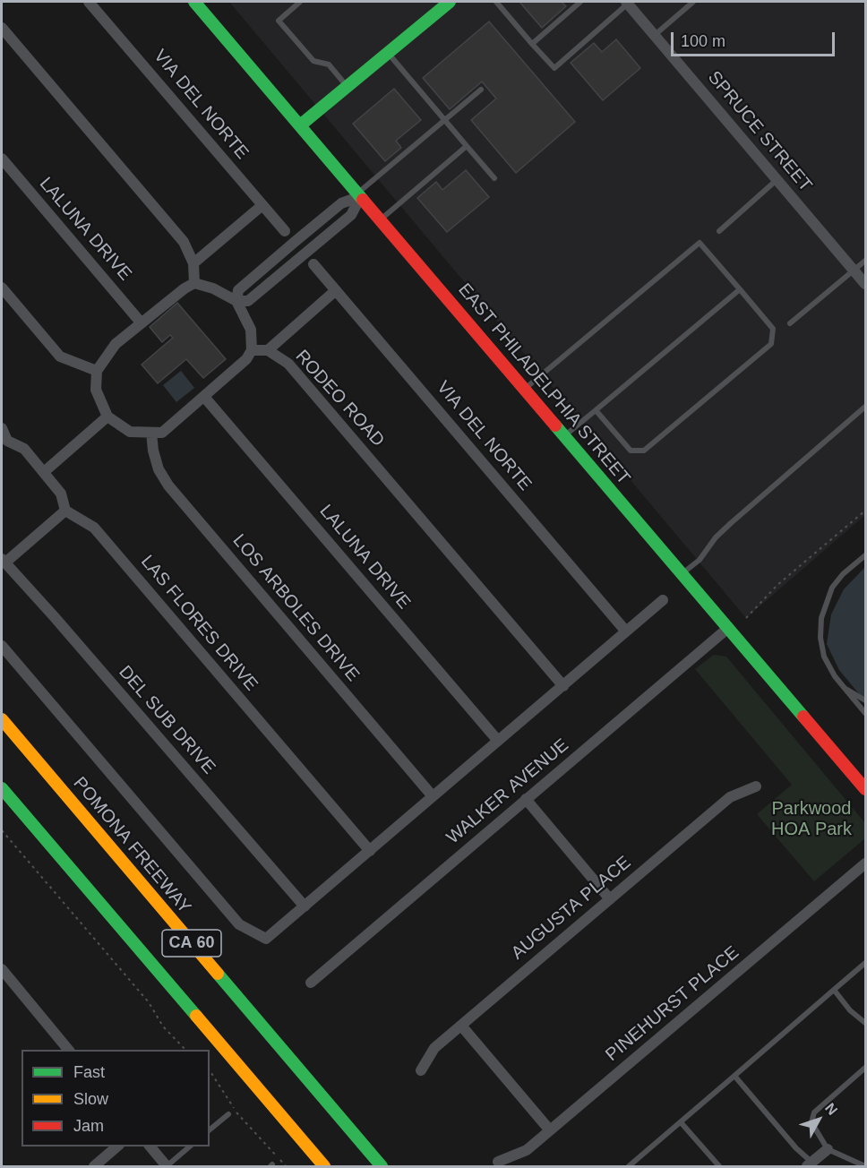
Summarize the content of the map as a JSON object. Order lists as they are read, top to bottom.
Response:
{
  "streets": {
    "main road": ["EAST PHILADELPHIA STREET", "POMONA FREEWAY", "CA 60"],
    "street": [
      "VIA DEL NORTE",
      "SPRUCE STREET",
      "LALUNA DRIVE",
      "RODEO ROAD",
      "LOS ARBOLES DRIVE",
      "LAS FLORES DRIVE",
      "DEL SUB DRIVE",
      "WALKER AVENUE",
      "AUGUSTA PLACE",
      "PINEHURST PLACE"
    ]
  },
  "crossings": [
    ["LALUNA DRIVE", "RODEO ROAD"],
    ["LALUNA DRIVE", "LOS ARBOLES DRIVE"],
    ["EAST PHILADELPHIA STREET", "WALKER AVENUE"],
    ["RODEO ROAD", "LOS ARBOLES DRIVE"]
  ],
  "parks": ["Parkwood HOA Park"],
  "legend": ["Fast", "Slow", "Jam"],
  "scale_bar": "100 m",
  "north": "top right"
}
